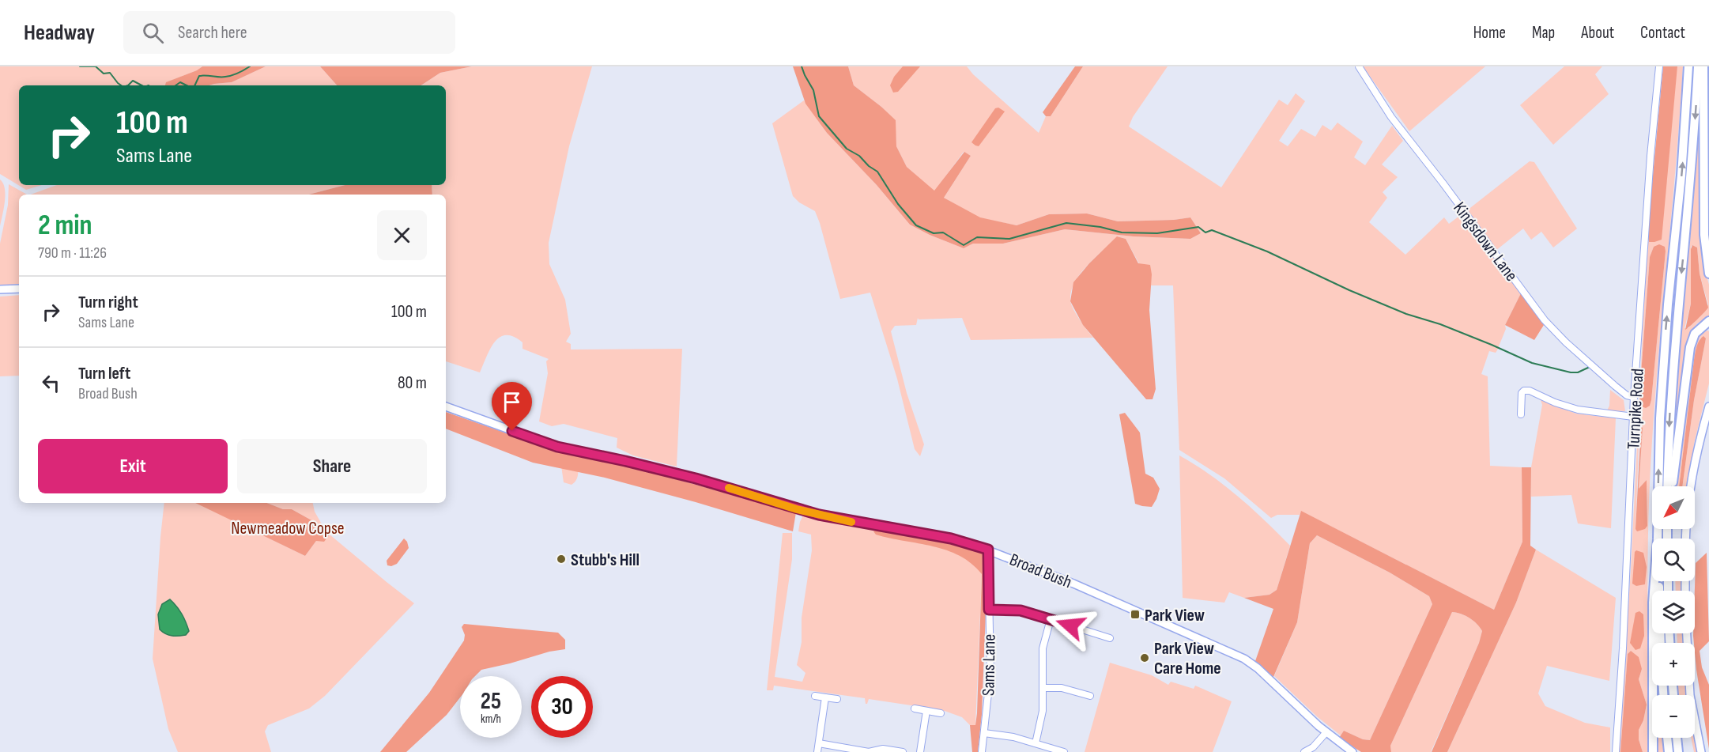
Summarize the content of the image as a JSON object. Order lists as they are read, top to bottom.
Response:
{
  "streets": {
    "main road": ["Broad Bush"],
    "street": ["Kingsdown Lane", "Turnpike Road", "Sams Lane"]
  },
  "crossings": [
    ["Kingsdown Lane", "Turnpike Road"],
    ["Broad Bush", "Sams Lane"]
  ],
  "parks": ["Newmeadow Copse"],
  "places": {
    "other": ["Stubb's Hill", "Park View Care Home"],
    "transit": ["Park View"]
  },
  "north": "bottom left",
  "page": {
    "header": "Headway",
    "search": "Search here",
    "nav": [
      "Home",
      "Map",
      "About",
      "Contact"
    ],
    "turn": ["100 m", "Sams Lane"],
    "heading": ["2 min", "790 m · 11:26"],
    "list": [
      {
        "name": "Turn right",
        "note": "Sams Lane",
        "value": "100 m"
      },
      {
        "name": "Turn left",
        "note": "Broad Bush",
        "value": "80 m"
      }
    ],
    "buttons": ["Exit", "Share"],
    "map_buttons": ["+", "−"],
    "speed": "25 km/h",
    "limit": "30"
  }
}
